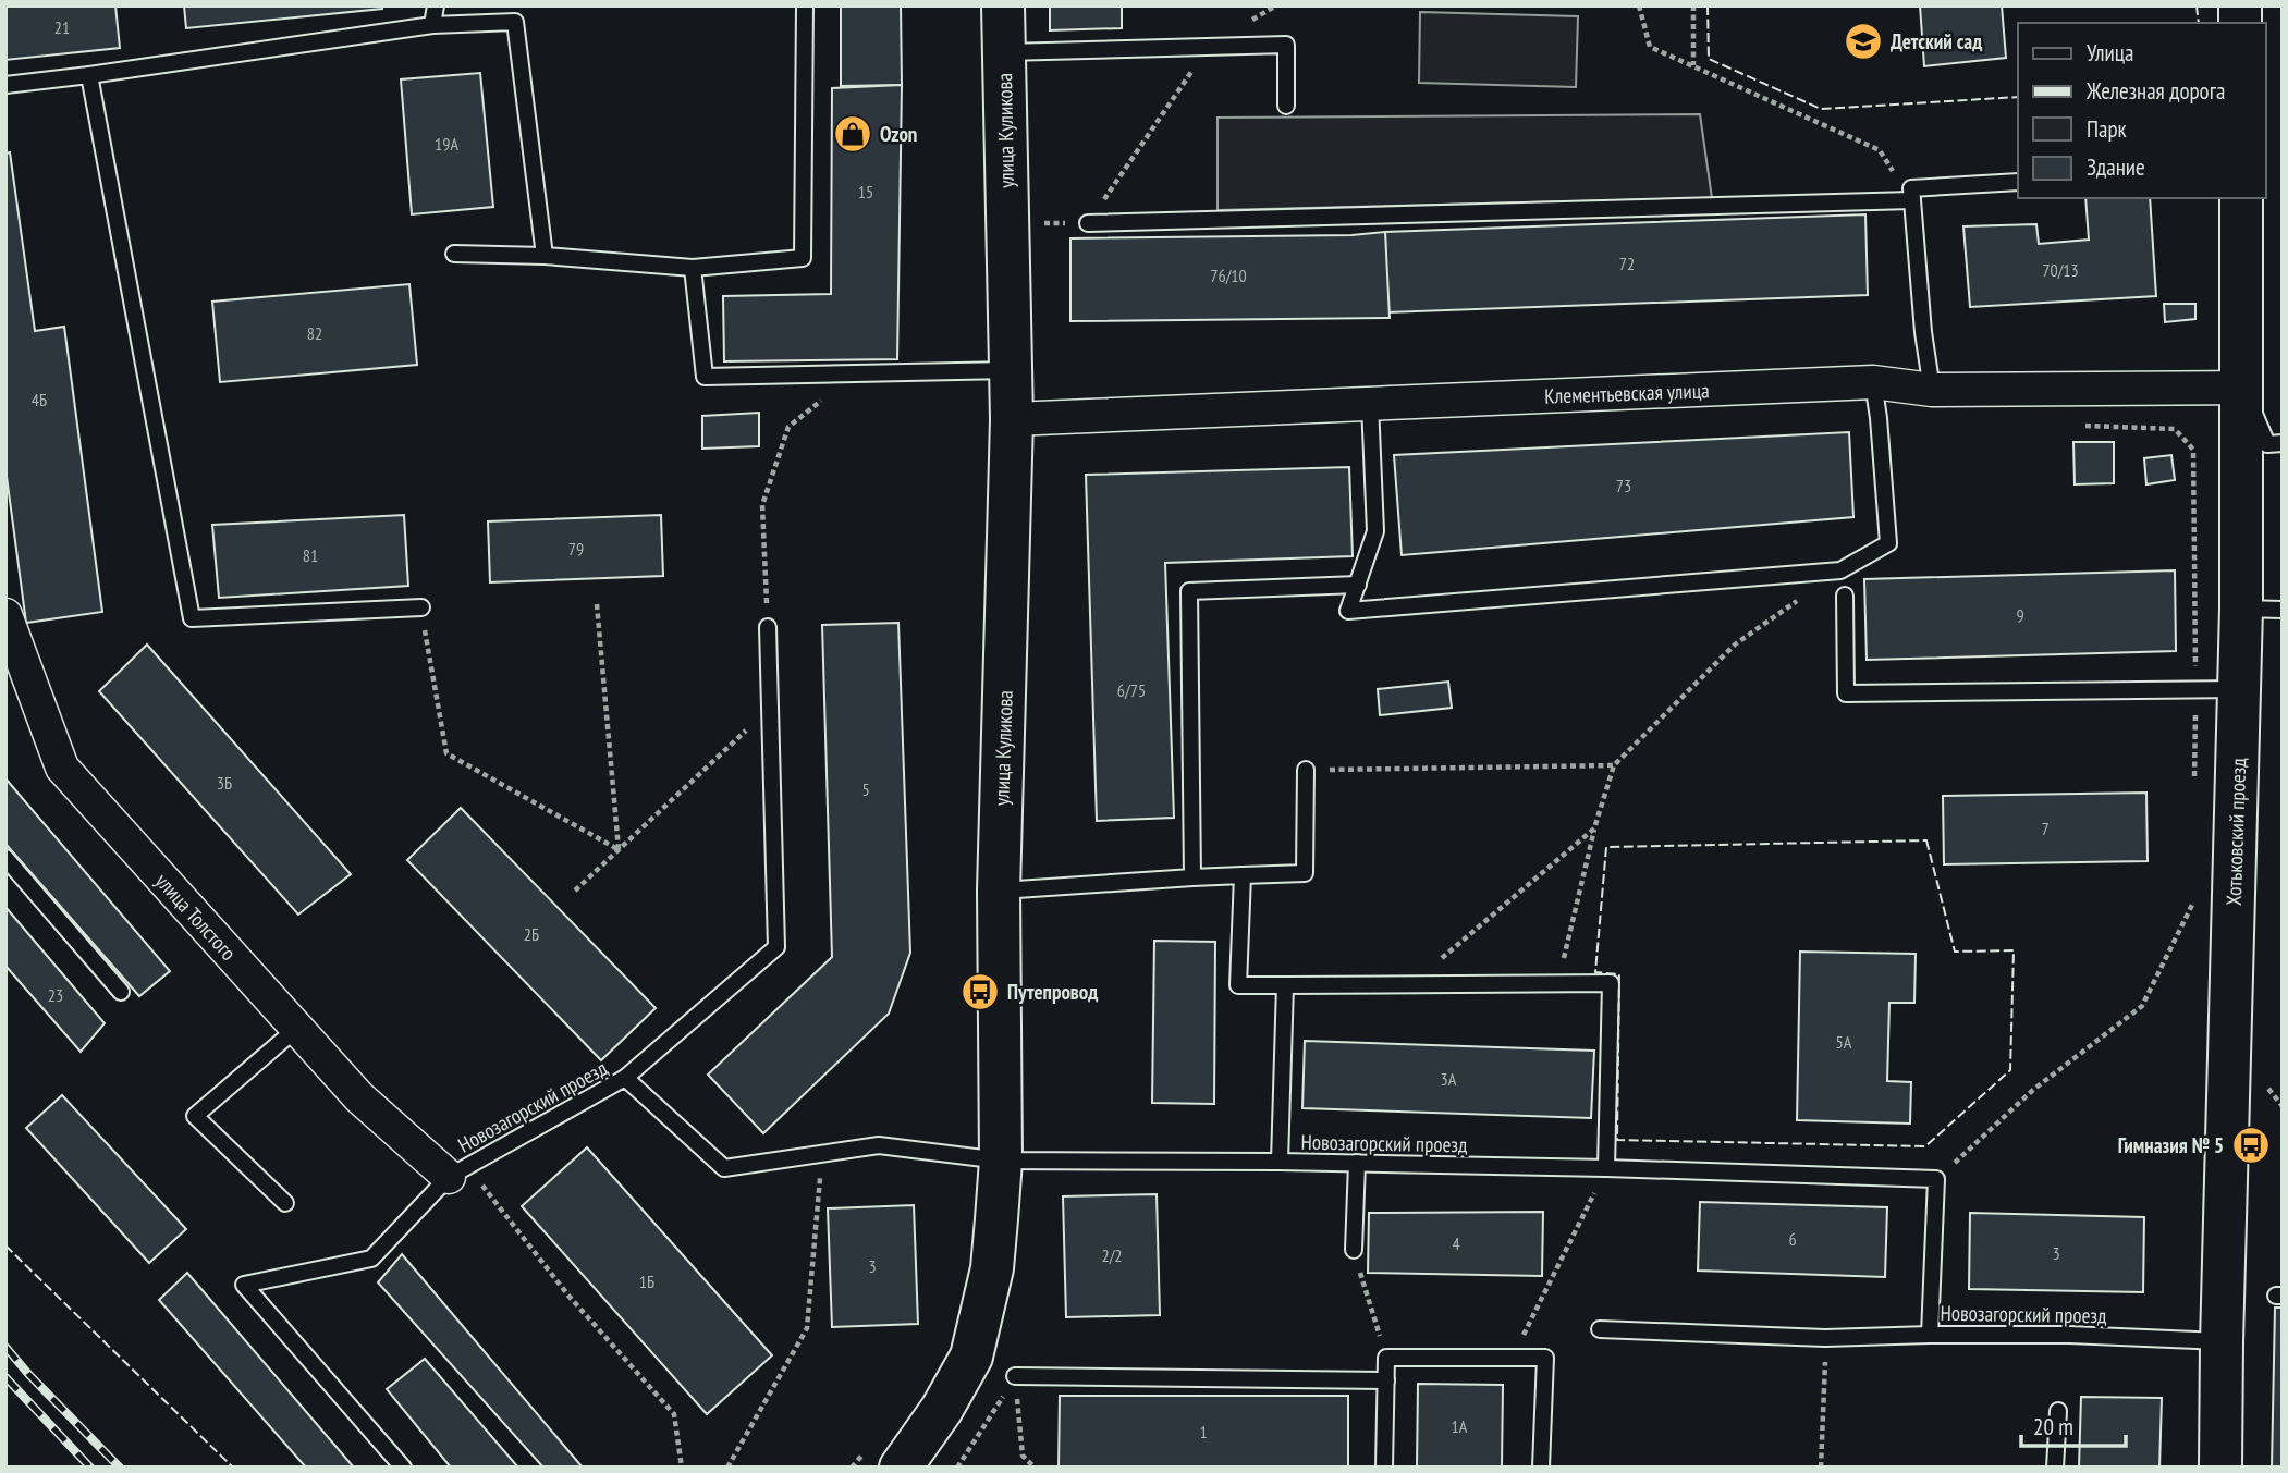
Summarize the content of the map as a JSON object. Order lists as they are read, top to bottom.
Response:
{
  "streets": {
    "main road": ["улица Куликова", "Хотьковский проезд"],
    "street": ["Клементьевская улица", "улица Толстого"],
    "lane": ["Новозагорский проезд"]
  },
  "crossings": [
    ["улица Куликова", "Клементьевская улица"],
    ["улица Куликова", "Новозагорский проезд"],
    ["Клементьевская улица", "Хотьковский проезд"],
    ["Хотьковский проезд", "Новозагорский проезд"],
    ["улица Толстого", "Новозагорский проезд"]
  ],
  "places": {
    "school or university": ["Детский сад"],
    "shop": ["Ozon"],
    "bus stop": ["Путепровод", "Гимназия № 5"]
  },
  "house_numbers": [
    "21",
    "19А",
    "15",
    "72",
    "70/13",
    "76/10",
    "82",
    "4Б",
    "73",
    "79",
    "81",
    "9",
    "6/75",
    "3Б",
    "5",
    "7",
    "2Б",
    "23",
    "5А",
    "3А",
    "6",
    "4",
    "3",
    "2/2",
    "3",
    "1Б",
    "1А",
    "1"
  ],
  "legend": [
    "Улица",
    "Железная дорога",
    "Парк",
    "Здание"
  ],
  "scale_bar": "20 m"
}
